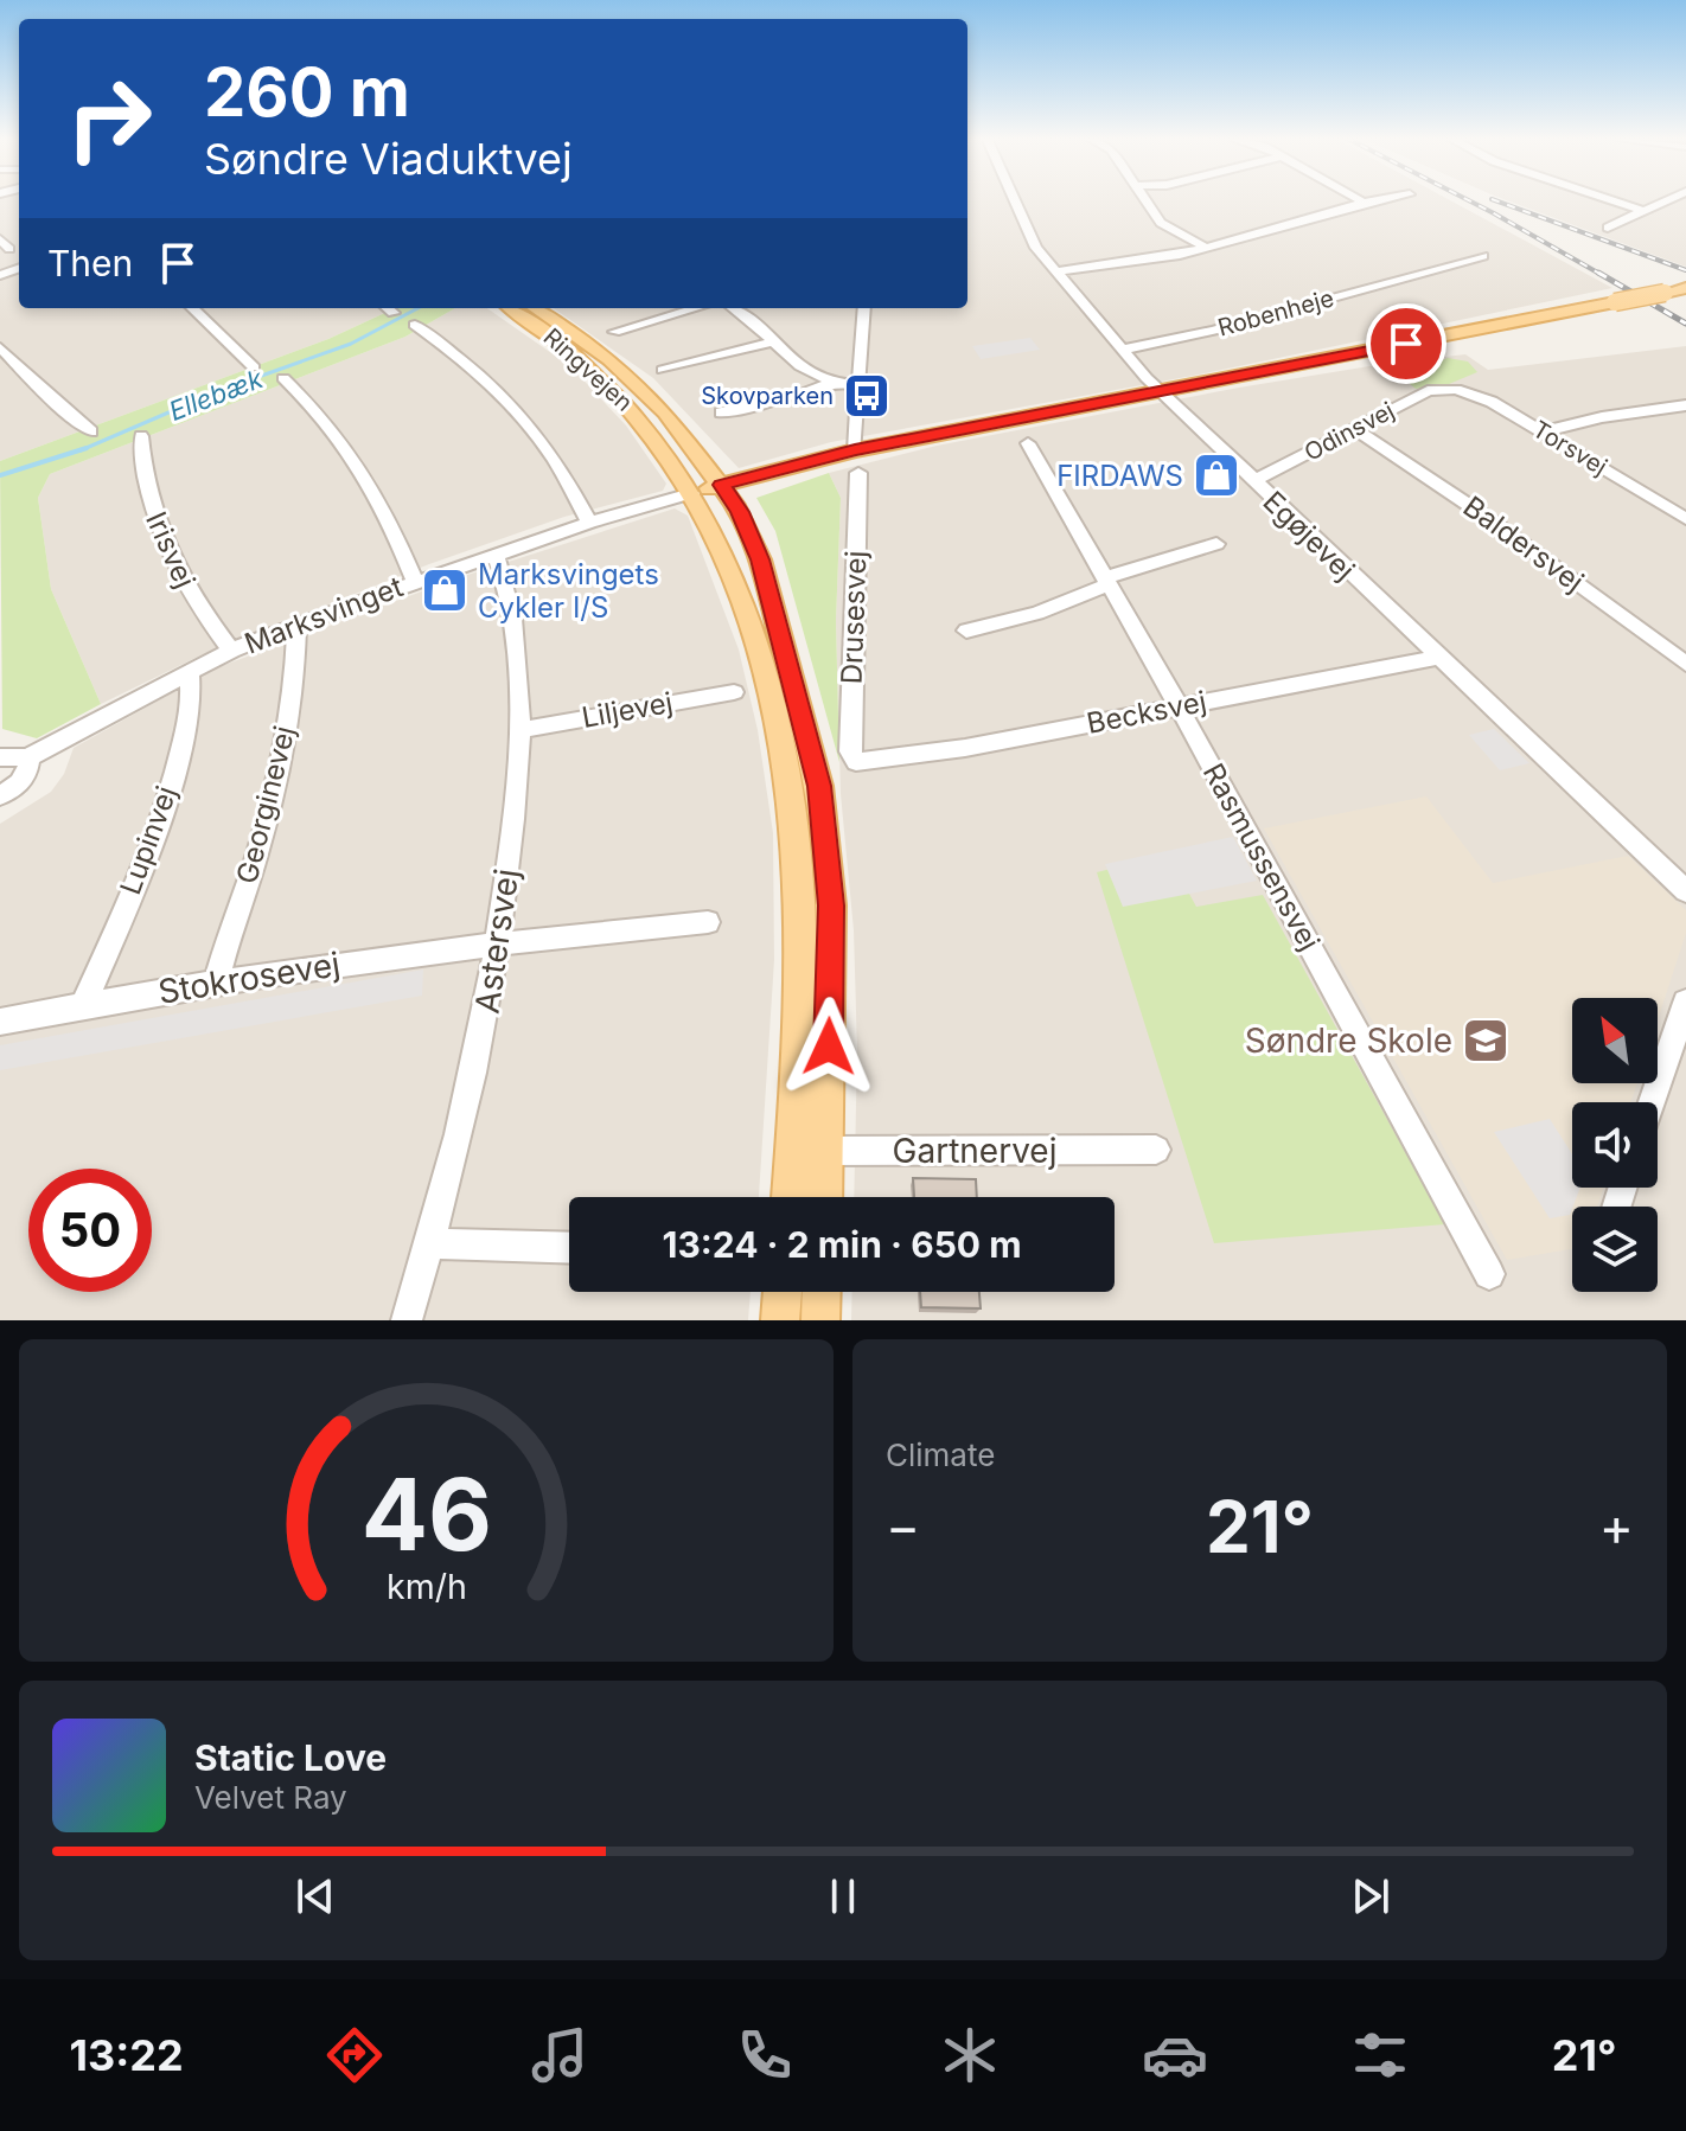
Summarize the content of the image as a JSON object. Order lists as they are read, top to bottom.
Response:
{
  "streets": {
    "main road": ["Ringvejen"],
    "street": [
      "Robenheje",
      "Odinsvej",
      "Torsvej",
      "Egøjevej",
      "Baldersvej",
      "Irisvej",
      "Marksvinget",
      "Drusesvej",
      "Liljevej",
      "Becksvej",
      "Georginevej",
      "Lupinvej",
      "Rasmussensvej",
      "Astersvej",
      "Stokrosevej",
      "Gartnervej"
    ]
  },
  "crossings": [
    ["Robenheje", "Egøjevej"],
    ["Ringvejen", "Marksvinget"],
    ["Ringvejen", "Gartnervej"],
    ["Odinsvej", "Torsvej"],
    ["Odinsvej", "Egøjevej"],
    ["Odinsvej", "Baldersvej"],
    ["Egøjevej", "Becksvej"],
    ["Irisvej", "Marksvinget"],
    ["Marksvinget", "Georginevej"],
    ["Marksvinget", "Lupinvej"],
    ["Marksvinget", "Astersvej"],
    ["Drusesvej", "Becksvej"],
    ["Liljevej", "Astersvej"],
    ["Becksvej", "Rasmussensvej"],
    ["Georginevej", "Stokrosevej"],
    ["Lupinvej", "Stokrosevej"],
    ["Astersvej", "Stokrosevej"]
  ],
  "water": ["Ellebæk"],
  "places": {
    "bus stop": ["Skovparken"],
    "shop": ["FIRDAWS", "Marksvingets Cykler I/S"],
    "school or university": ["Søndre Skole"]
  },
  "north": "top left",
  "page": {
    "turn": ["260 m", "Søndre Viaduktvej"],
    "then": "Then",
    "limit": "50",
    "trip": "13:24 · 2 min · 650 m",
    "tile": "Climate",
    "heat": ["−", "21°", "+"],
    "song": ["Static Love", "Velvet Ray"],
    "tabs": ["13:22", "21°"],
    "gauge": ["46", "km/h"]
  }
}
